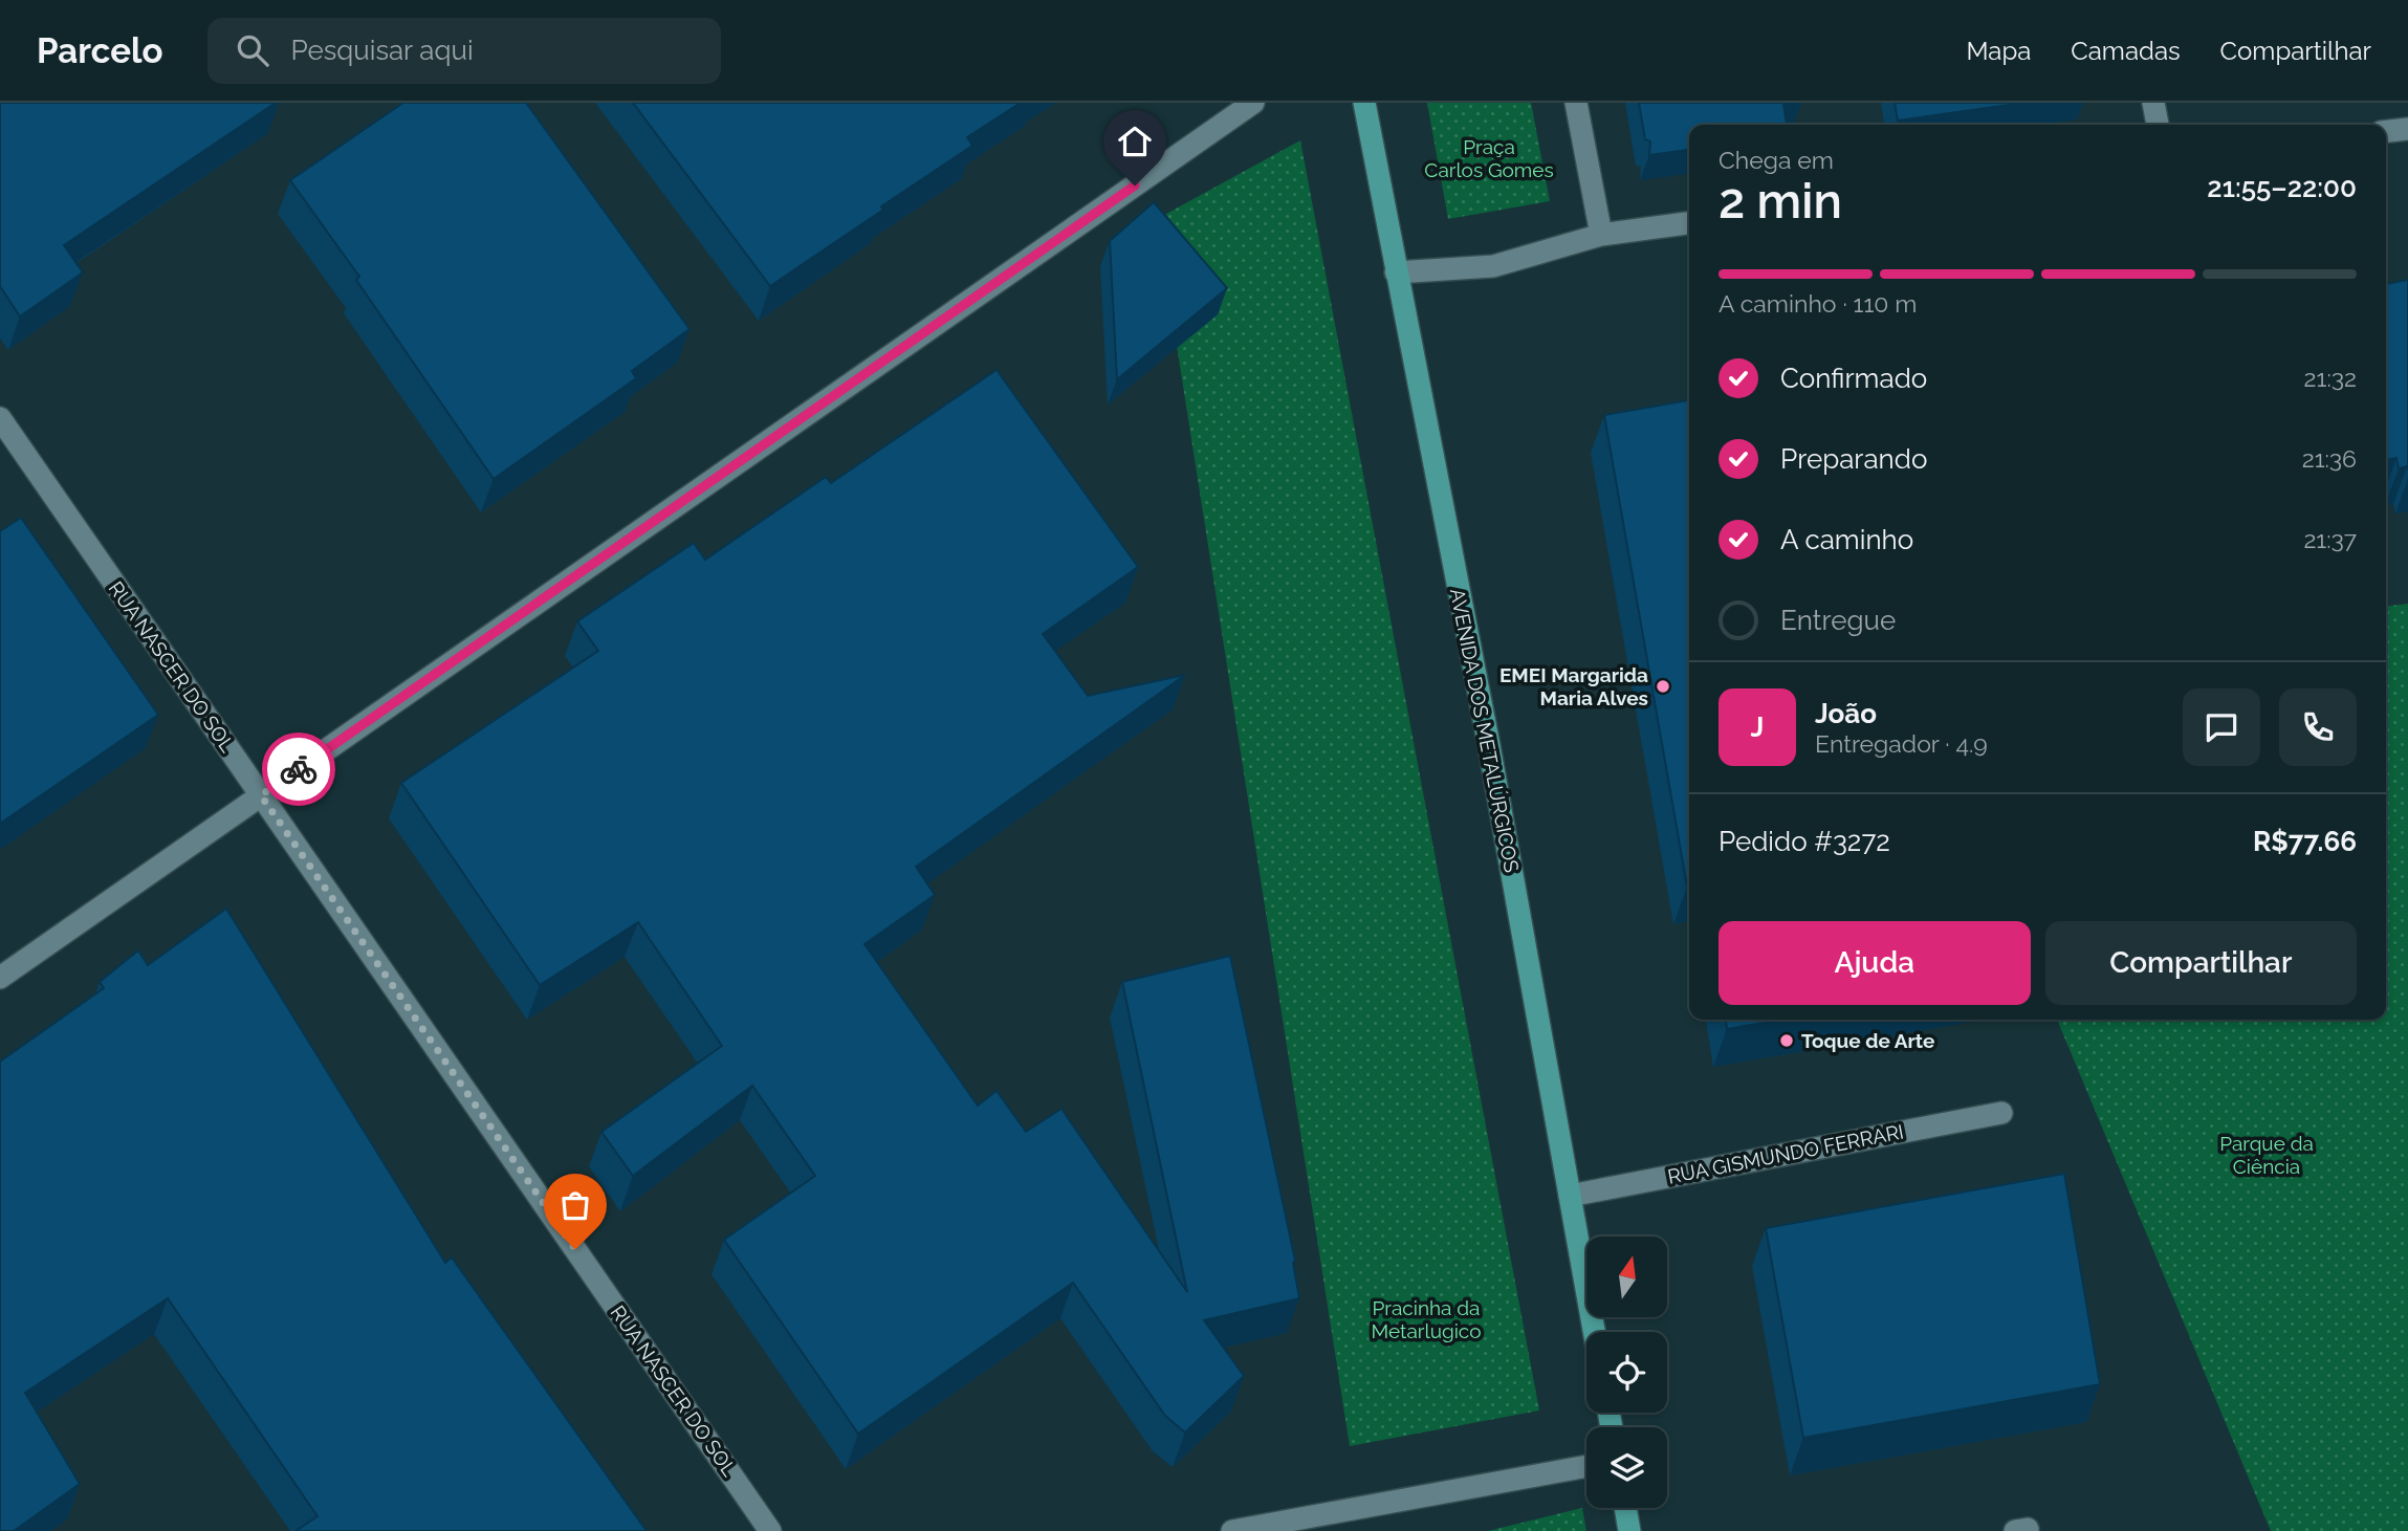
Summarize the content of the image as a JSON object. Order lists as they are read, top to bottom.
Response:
{
  "streets": {
    "main road": ["AVENIDA DOS METALÚRGICOS"],
    "street": ["RUA NASCER DO SOL", "RUA GISMUNDO FERRARI"]
  },
  "crossings": [
    ["AVENIDA DOS METALÚRGICOS", "RUA GISMUNDO FERRARI"]
  ],
  "parks": ["Praça Carlos Gomes", "Parque da Ciência", "Pracinha da Metarlugico"],
  "places": ["EMEI Margarida Maria Alves", "Toque de Arte"],
  "north": "top",
  "page": {
    "header": "Parcelo",
    "search": "Pesquisar aqui",
    "nav": ["Mapa", "Camadas", "Compartilhar"],
    "heading": ["2 min", "Chega em", "21:55–22:00"],
    "panel": [
      "João",
      "Entregador · 4.9",
      "Pedido #3272",
      "R$77.66"
    ],
    "bar": "A caminho · 110 m",
    "list": [
      ["Confirmado", "21:32"],
      ["Preparando", "21:36"],
      ["A caminho", "21:37"],
      "Entregue"
    ],
    "round": "J",
    "buttons": ["Ajuda", "Compartilhar"]
  }
}
